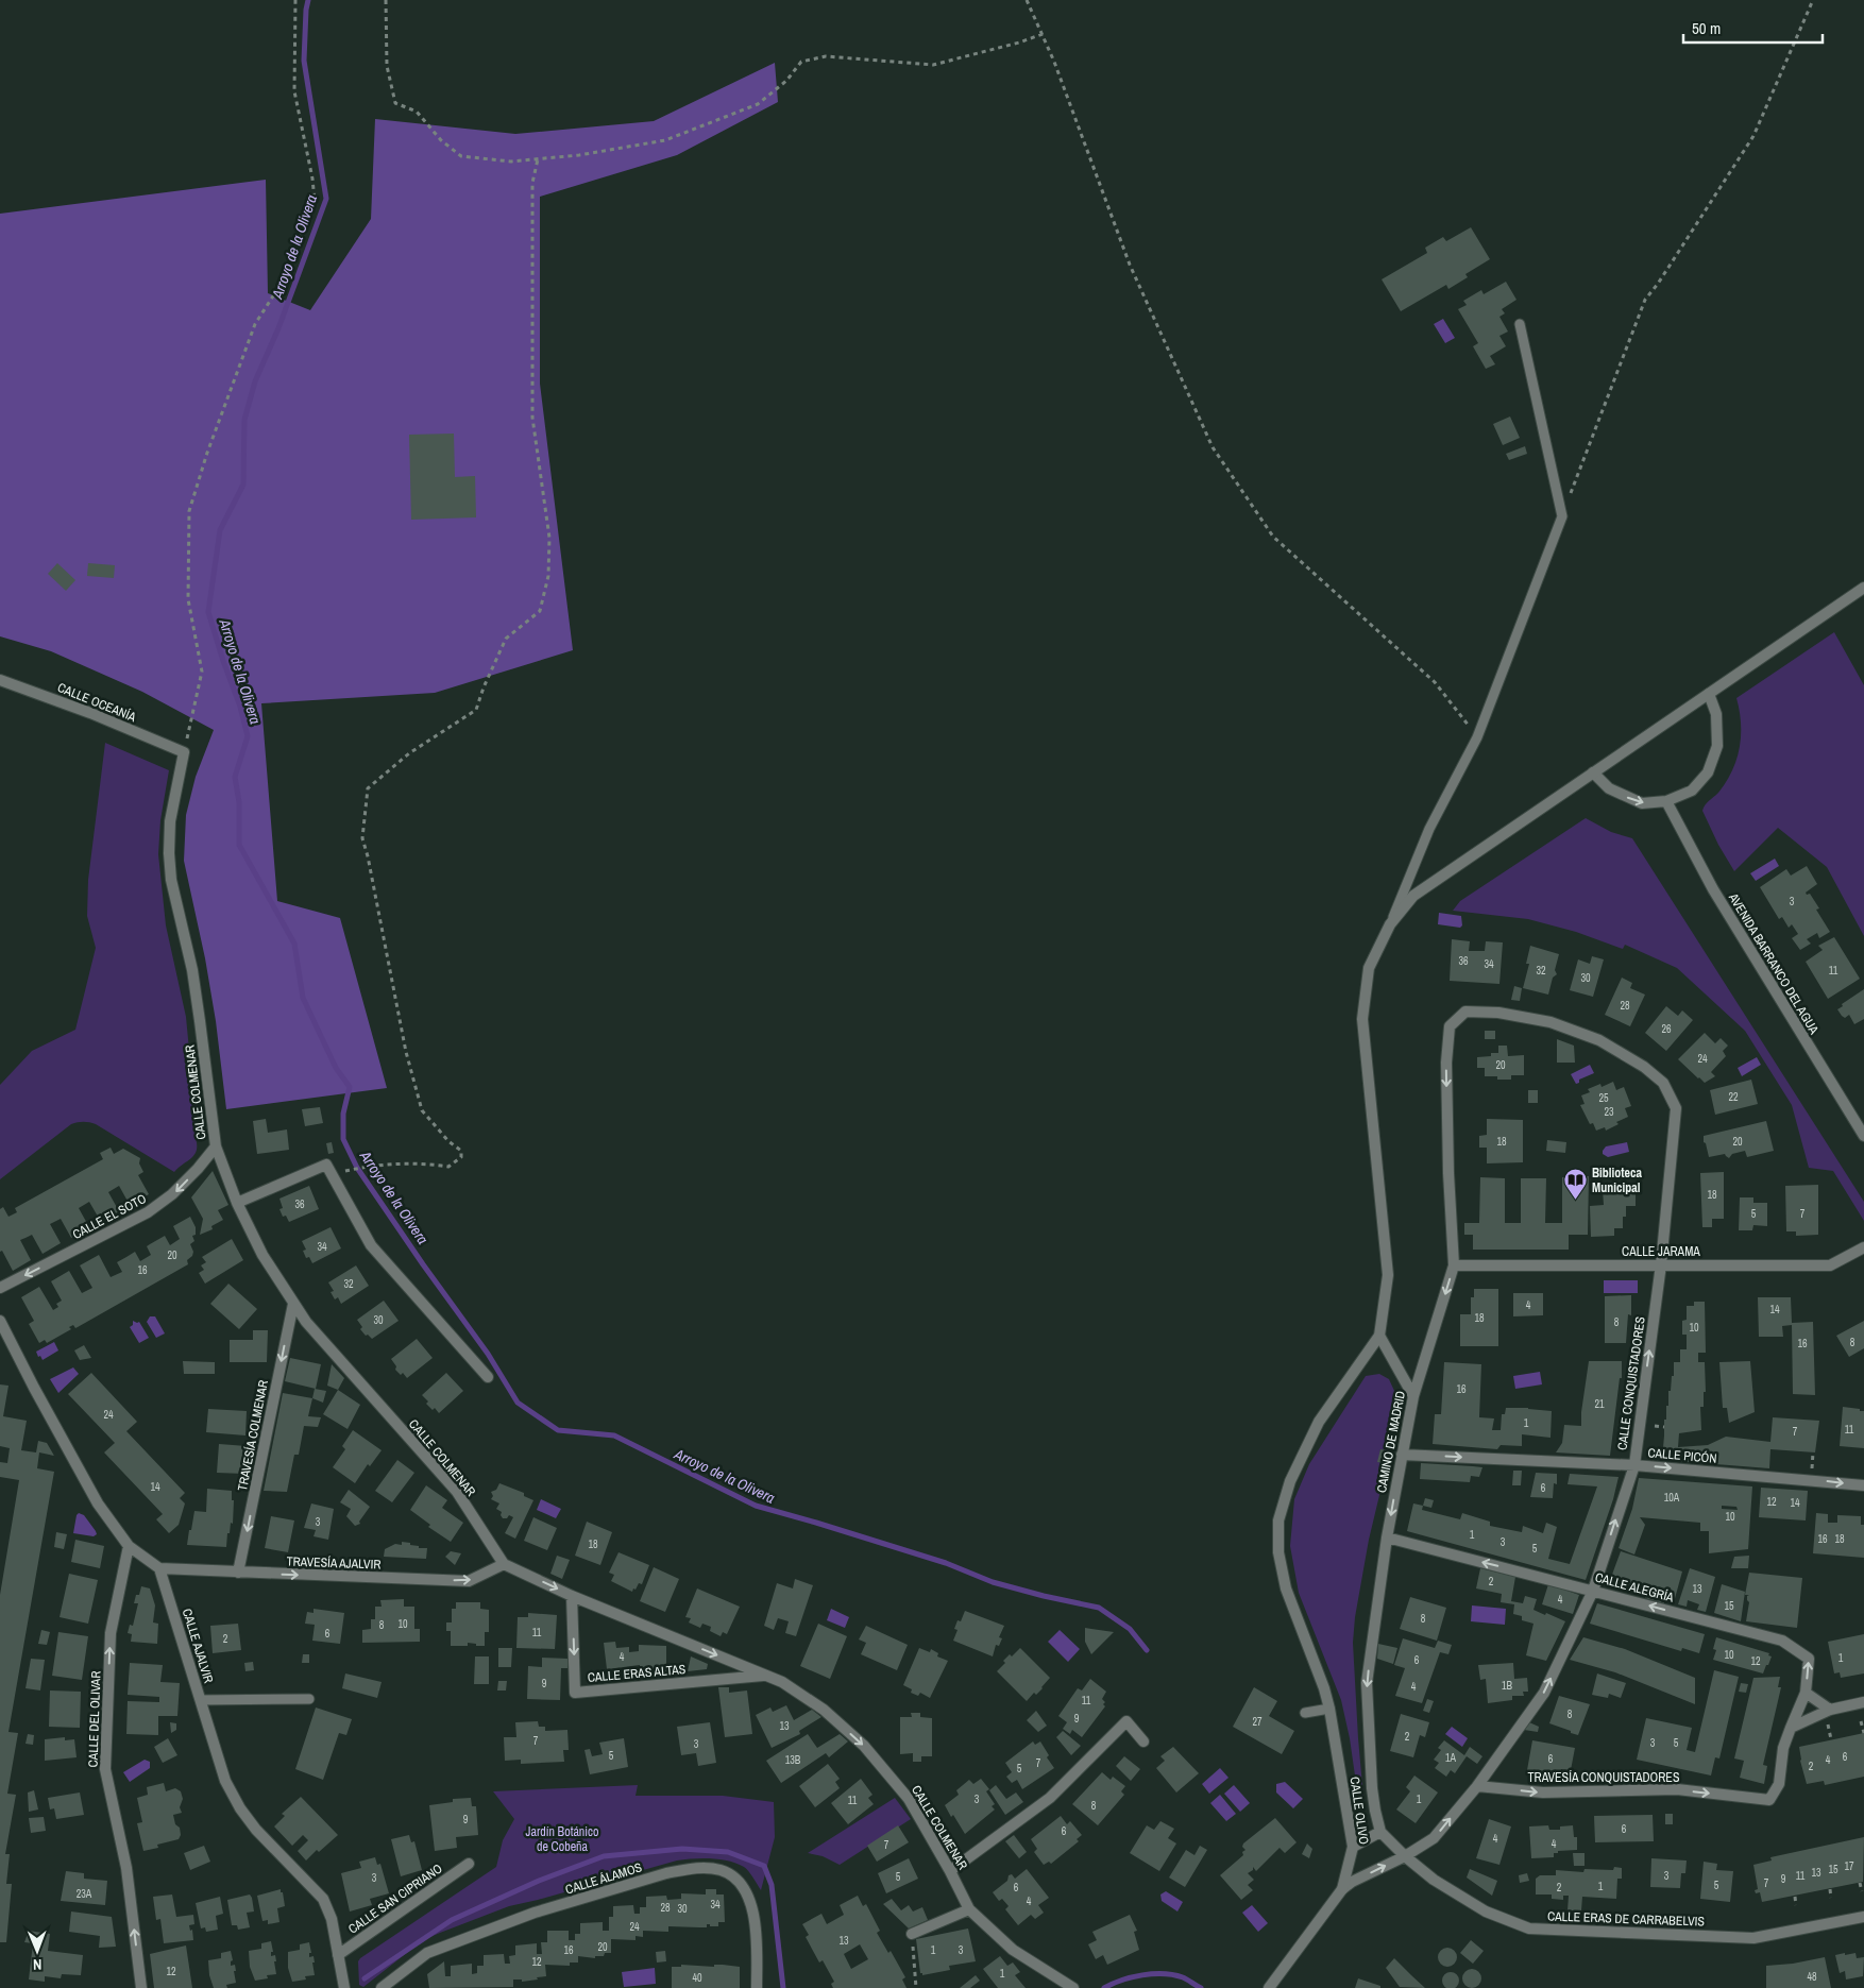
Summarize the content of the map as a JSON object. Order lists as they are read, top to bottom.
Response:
{
  "streets": {
    "street": [
      "CALLE OCEANÍA",
      "AVENIDA BARRANCO DEL AGUA",
      "CALLE COLMENAR",
      "CALLE EL SOTO",
      "CALLE JARAMA",
      "CALLE CONQUISTADORES",
      "TRAVESÍA COLMENAR",
      "CAMINO DE MADRID",
      "CALLE PICÓN",
      "TRAVESÍA AJALVIR",
      "CALLE ALEGRÍA",
      "CALLE AJALVIR",
      "CALLE ERAS ALTAS",
      "CALLE DEL OLIVAR",
      "TRAVESÍA CONQUISTADORES",
      "CALLE OLIVO",
      "CALLE ÁLAMOS",
      "CALLE SAN CIPRIANO",
      "CALLE ERAS DE CARRABELVIS"
    ]
  },
  "crossings": [
    ["CALLE OCEANÍA", "CALLE COLMENAR"],
    ["CALLE COLMENAR", "CALLE EL SOTO"],
    ["CALLE COLMENAR", "TRAVESÍA COLMENAR"],
    ["CALLE COLMENAR", "TRAVESÍA AJALVIR"],
    ["CALLE COLMENAR", "CALLE ERAS ALTAS"],
    ["CALLE JARAMA", "CALLE CONQUISTADORES"],
    ["CALLE JARAMA", "CAMINO DE MADRID"],
    ["CALLE CONQUISTADORES", "CAMINO DE MADRID"],
    ["CALLE CONQUISTADORES", "CALLE PICÓN"],
    ["CALLE CONQUISTADORES", "CALLE ALEGRÍA"],
    ["CALLE CONQUISTADORES", "TRAVESÍA CONQUISTADORES"],
    ["CALLE CONQUISTADORES", "CALLE OLIVO"],
    ["CALLE CONQUISTADORES", "CALLE ERAS DE CARRABELVIS"],
    ["TRAVESÍA COLMENAR", "TRAVESÍA AJALVIR"],
    ["CAMINO DE MADRID", "CALLE PICÓN"],
    ["CAMINO DE MADRID", "CALLE ALEGRÍA"],
    ["TRAVESÍA AJALVIR", "CALLE AJALVIR"],
    ["CALLE AJALVIR", "CALLE SAN CIPRIANO"]
  ],
  "one_way": [
    "CALLE EL SOTO",
    "CALLE CONQUISTADORES",
    "TRAVESÍA COLMENAR",
    "CALLE PICÓN",
    "TRAVESÍA AJALVIR",
    "CALLE ALEGRÍA",
    "CALLE DEL OLIVAR",
    "TRAVESÍA CONQUISTADORES"
  ],
  "water": ["Arroyo de la Olivera"],
  "parks": ["Jardín Botánico de Cobeña"],
  "places": {
    "library": ["Biblioteca Municipal"]
  },
  "house_numbers": [
    "3",
    "36",
    "34",
    "32",
    "11",
    "30",
    "28",
    "26",
    "24",
    "20",
    "22",
    "25",
    "23",
    "18",
    "20",
    "18",
    "36",
    "5",
    "7",
    "34",
    "20",
    "16",
    "32",
    "4",
    "14",
    "18",
    "30",
    "8",
    "10",
    "8",
    "16",
    "16",
    "21",
    "24",
    "1",
    "11",
    "7",
    "14",
    "6",
    "10A",
    "12",
    "14",
    "10",
    "3",
    "1",
    "16",
    "18",
    "3",
    "18",
    "5",
    "2",
    "13",
    "4",
    "15",
    "8",
    "10",
    "8",
    "11",
    "6",
    "2",
    "10",
    "4",
    "1",
    "6",
    "12",
    "9",
    "1B",
    "4",
    "11",
    "8",
    "9",
    "27",
    "13",
    "2",
    "7",
    "3",
    "5",
    "3",
    "5",
    "6",
    "1A",
    "6",
    "13B",
    "4",
    "7",
    "2",
    "5",
    "3",
    "1",
    "11",
    "8",
    "9",
    "6",
    "6",
    "4",
    "4",
    "7",
    "17",
    "15",
    "13",
    "3",
    "11",
    "5",
    "3",
    "9",
    "7",
    "5",
    "1",
    "6",
    "2",
    "23A",
    "4",
    "34",
    "28",
    "30",
    "24",
    "13",
    "20",
    "16",
    "1",
    "3",
    "12",
    "12",
    "1",
    "48",
    "40"
  ],
  "scale_bar": "50 m",
  "north": "bottom"
}
